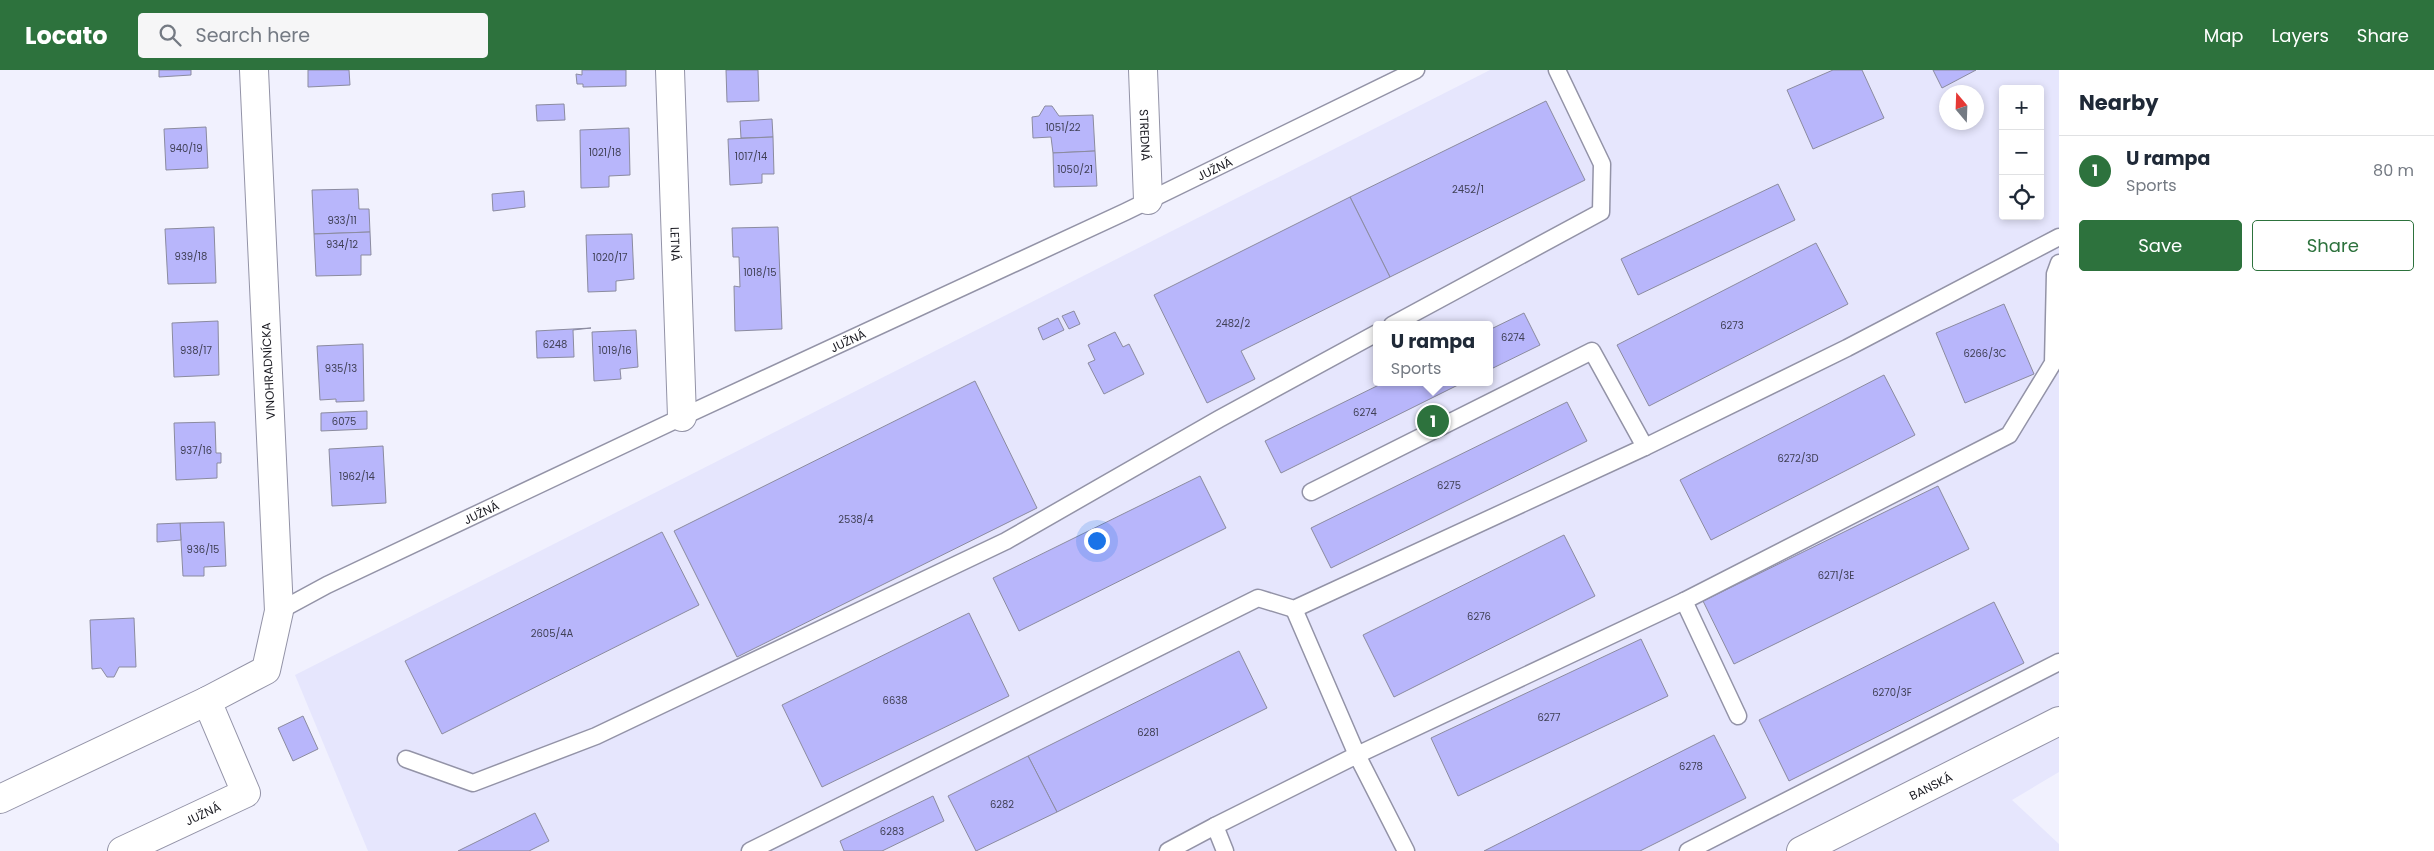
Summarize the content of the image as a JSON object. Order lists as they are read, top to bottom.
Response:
{
  "streets": {
    "street": [
      "STREDNÁ",
      "JUŽNÁ",
      "LETNÁ",
      "VINOHRADNÍCKA",
      "BANSKÁ"
    ]
  },
  "crossings": [
    ["STREDNÁ", "JUŽNÁ"],
    ["JUŽNÁ", "LETNÁ"],
    ["JUŽNÁ", "VINOHRADNÍCKA"]
  ],
  "house_numbers": [
    "1051/22",
    "940/19",
    "1021/18",
    "1017/14",
    "1050/21",
    "2452/1",
    "933/11",
    "934/12",
    "939/18",
    "1020/17",
    "1018/15",
    "2482/2",
    "6273",
    "6274",
    "6248",
    "938/17",
    "1019/16",
    "6266/3C",
    "935/13",
    "6274",
    "6075",
    "937/16",
    "6272/3D",
    "1962/14",
    "6275",
    "2538/4",
    "936/15",
    "6271/3E",
    "6276",
    "2605/4A",
    "6270/3F",
    "6638",
    "6277",
    "6281",
    "6278",
    "6282",
    "6283"
  ],
  "north": "top",
  "page": {
    "header": "Locato",
    "search": "Search here",
    "nav": ["Map", "Layers", "Share"],
    "heading": "Nearby",
    "map_buttons": ["+", "−"],
    "list": [
      {
        "mark": "1",
        "name": "U rampa",
        "note": "Sports",
        "value": "80 m"
      }
    ],
    "buttons": ["Save", "Share"],
    "popup": ["U rampa", "Sports"],
    "pins": "1"
  }
}
